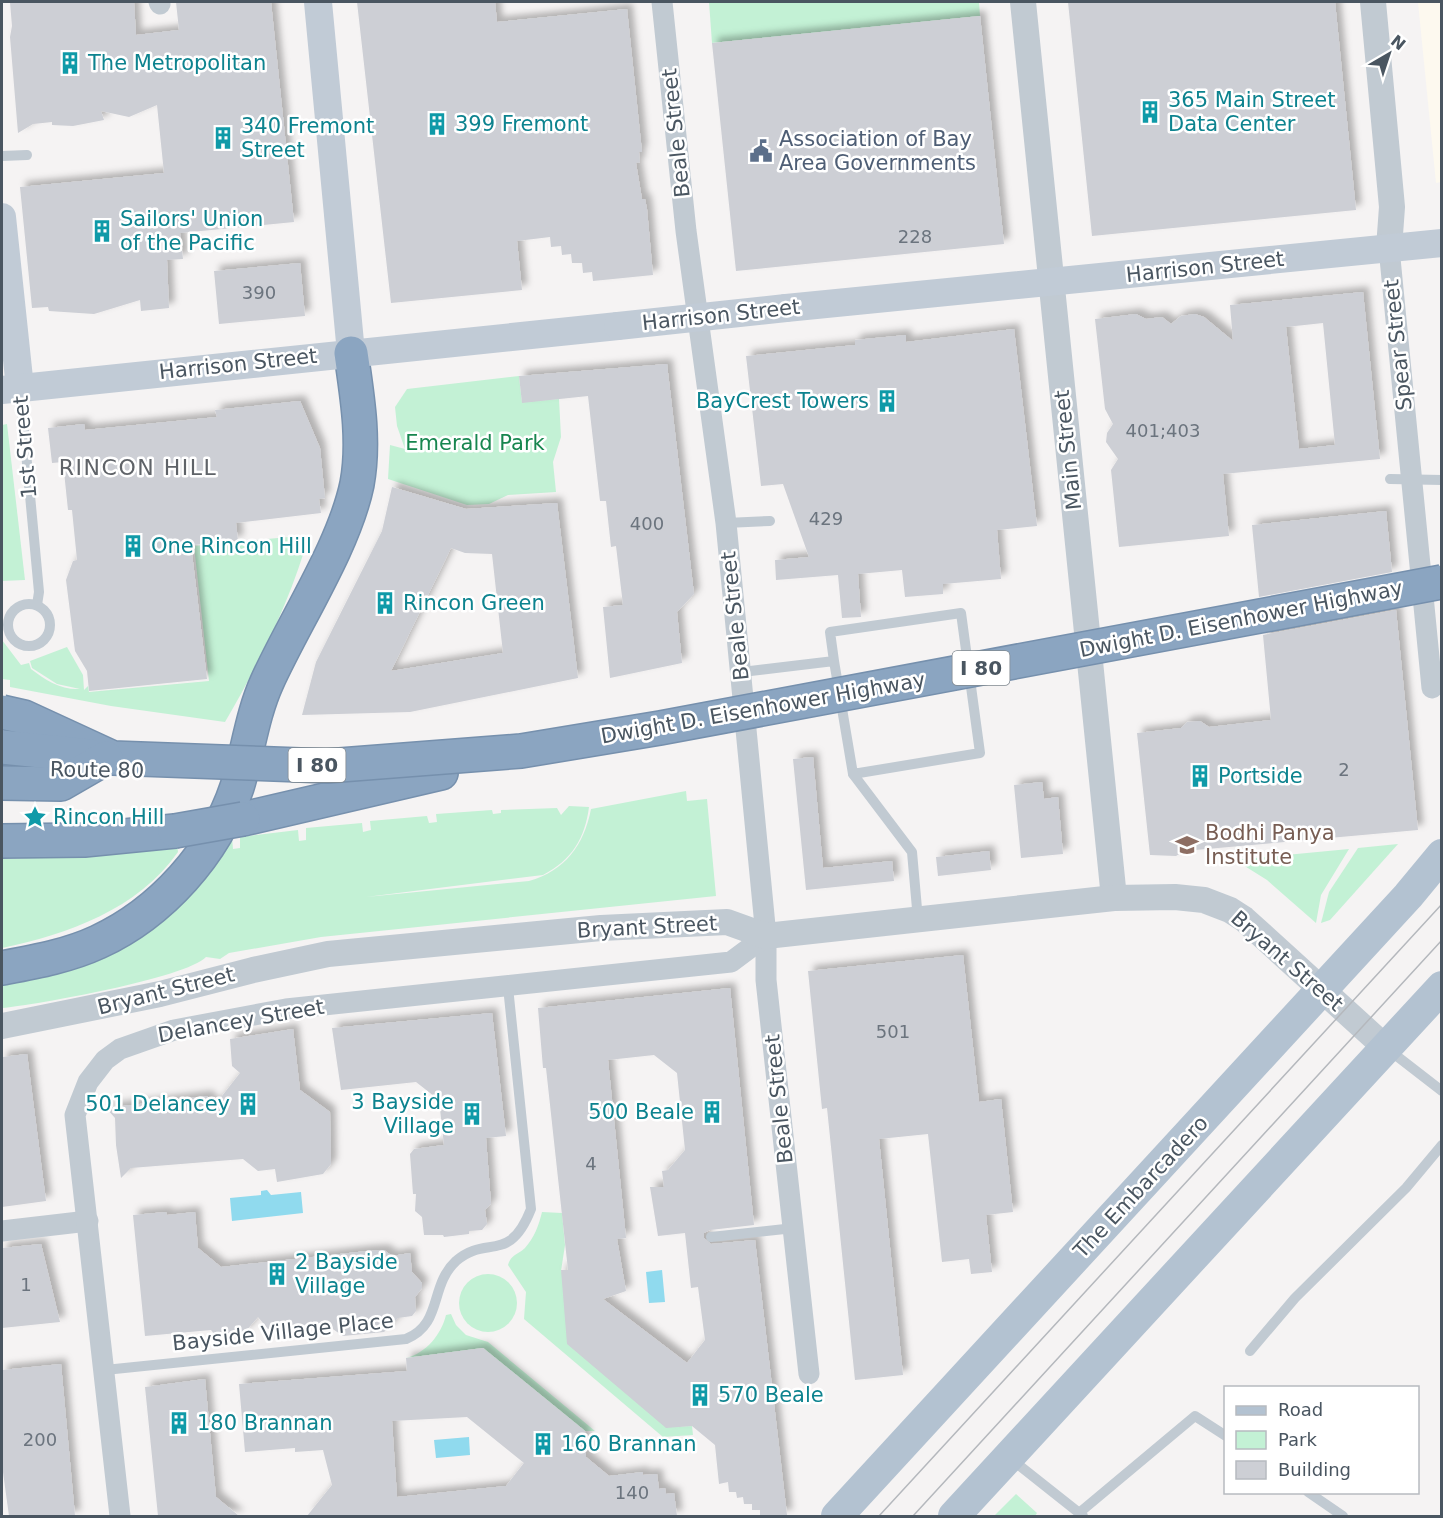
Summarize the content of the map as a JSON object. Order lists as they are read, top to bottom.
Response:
{
  "streets": {
    "highway": ["Dwight D. Eisenhower Highway", "I 80", "Route 80"],
    "main road": ["Harrison Street", "1st Street", "The Embarcadero"],
    "street": [
      "Beale Street",
      "Spear Street",
      "Main Street",
      "Bryant Street",
      "Delancey Street"
    ],
    "lane": ["Bayside Village Place"]
  },
  "crossings": [
    ["Beale Street", "Bryant Street"],
    ["Beale Street", "Delancey Street"],
    ["Harrison Street", "Spear Street"],
    ["Harrison Street", "1st Street"],
    ["Harrison Street", "Main Street"],
    ["Main Street", "Bryant Street"],
    ["Dwight D. Eisenhower Highway", "Route 80"],
    ["Bryant Street", "Delancey Street"],
    ["Bryant Street", "The Embarcadero"],
    ["Delancey Street", "Bayside Village Place"]
  ],
  "districts": ["RINCON HILL"],
  "parks": ["Emerald Park"],
  "places": {
    "building": [
      "The Metropolitan",
      "365 Main Street Data Center",
      "399 Fremont",
      "340 Fremont Street",
      "Sailors' Union of the Pacific",
      "BayCrest Towers",
      "One Rincon Hill",
      "Rincon Green",
      "Portside",
      "501 Delancey",
      "500 Beale",
      "3 Bayside Village",
      "2 Bayside Village",
      "570 Beale",
      "180 Brannan",
      "160 Brannan"
    ],
    "public building": ["Association of Bay Area Governments"],
    "place": ["Rincon Hill"],
    "school or university": ["Bodhi Panya Institute"]
  },
  "house_numbers": [
    "228",
    "390",
    "401;403",
    "429",
    "400",
    "2",
    "501",
    "4",
    "1",
    "200",
    "140"
  ],
  "legend": ["Road", "Park", "Building"],
  "north": "top right"
}
